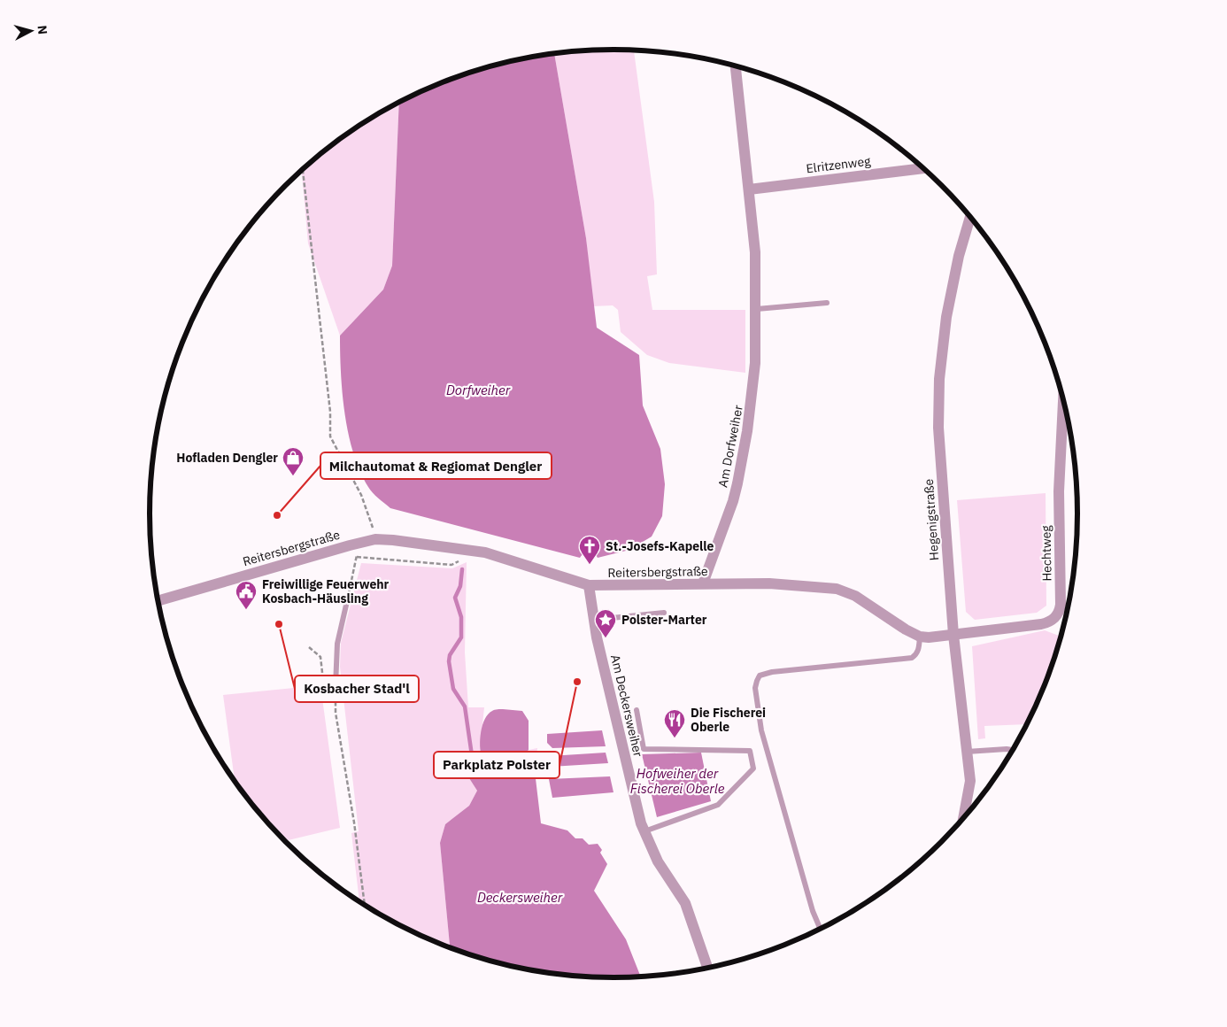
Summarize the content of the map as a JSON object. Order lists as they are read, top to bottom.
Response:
{
  "streets": {
    "street": [
      "Elritzenweg",
      "Am Dorfweiher",
      "Hegenigstraße",
      "Reitersbergstraße",
      "Hechtweg",
      "Am Deckersweiher"
    ]
  },
  "crossings": [
    ["Elritzenweg", "Am Dorfweiher"],
    ["Am Dorfweiher", "Reitersbergstraße"],
    ["Hegenigstraße", "Hechtweg"],
    ["Reitersbergstraße", "Am Deckersweiher"]
  ],
  "water": ["Dorfweiher", "Hofweiher der Fischerei Oberle", "Deckersweiher"],
  "places": {
    "shop": ["Hofladen Dengler"],
    "other": ["Milchautomat & Regiomat Dengler", "Kosbacher Stad'l", "Parkplatz Polster"],
    "church": ["St.-Josefs-Kapelle"],
    "public building": ["Freiwillige Feuerwehr Kosbach-Häusling"],
    "place": ["Polster-Marter"],
    "restaurant": ["Die Fischerei Oberle"]
  },
  "north": "right"
}
